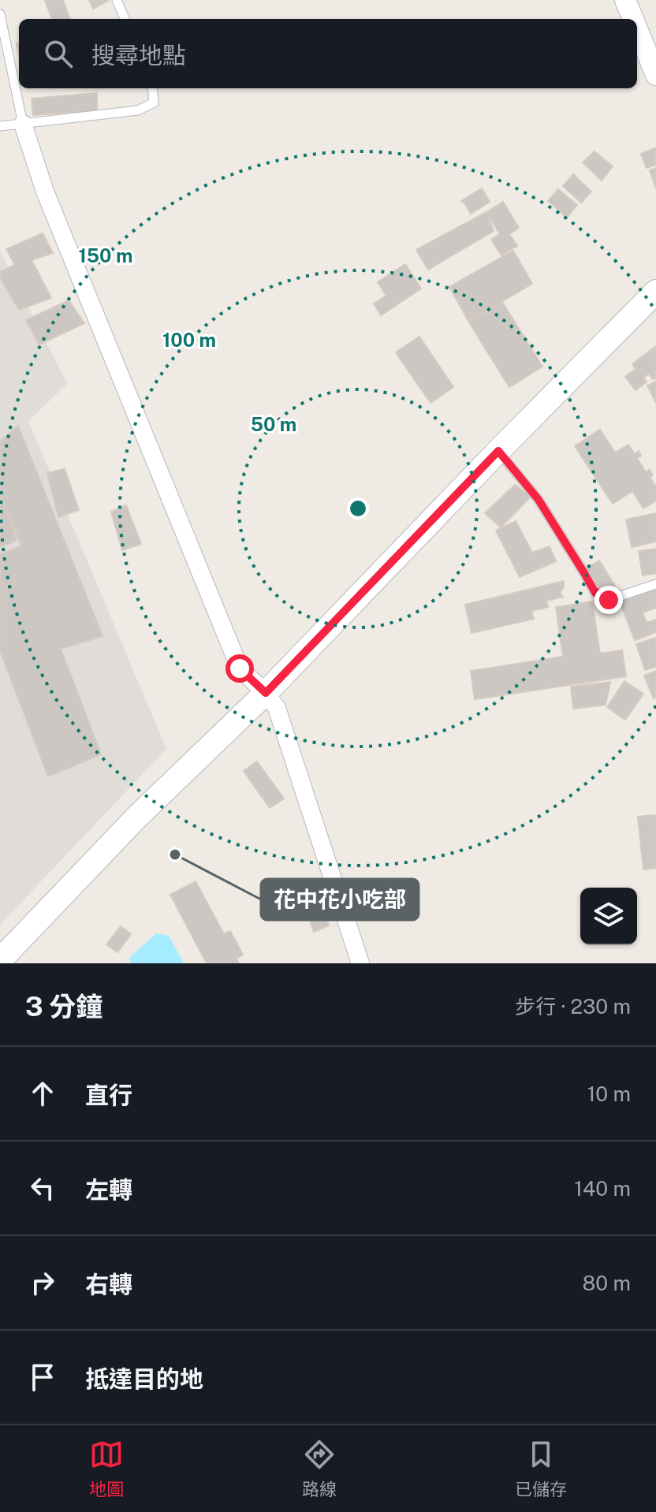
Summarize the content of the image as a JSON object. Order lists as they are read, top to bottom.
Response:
{
  "places": ["花中花小吃部"],
  "page": {
    "search": "搜尋地點",
    "heading": ["3 分鐘", "步行 · 230 m"],
    "list": [
      ["直行", "10 m"],
      ["左轉", "140 m"],
      ["右轉", "80 m"],
      "抵達目的地"
    ],
    "nav": ["地圖", "路線", "已儲存"]
  },
  "rings": ["150 m", "100 m", "50 m"]
}
